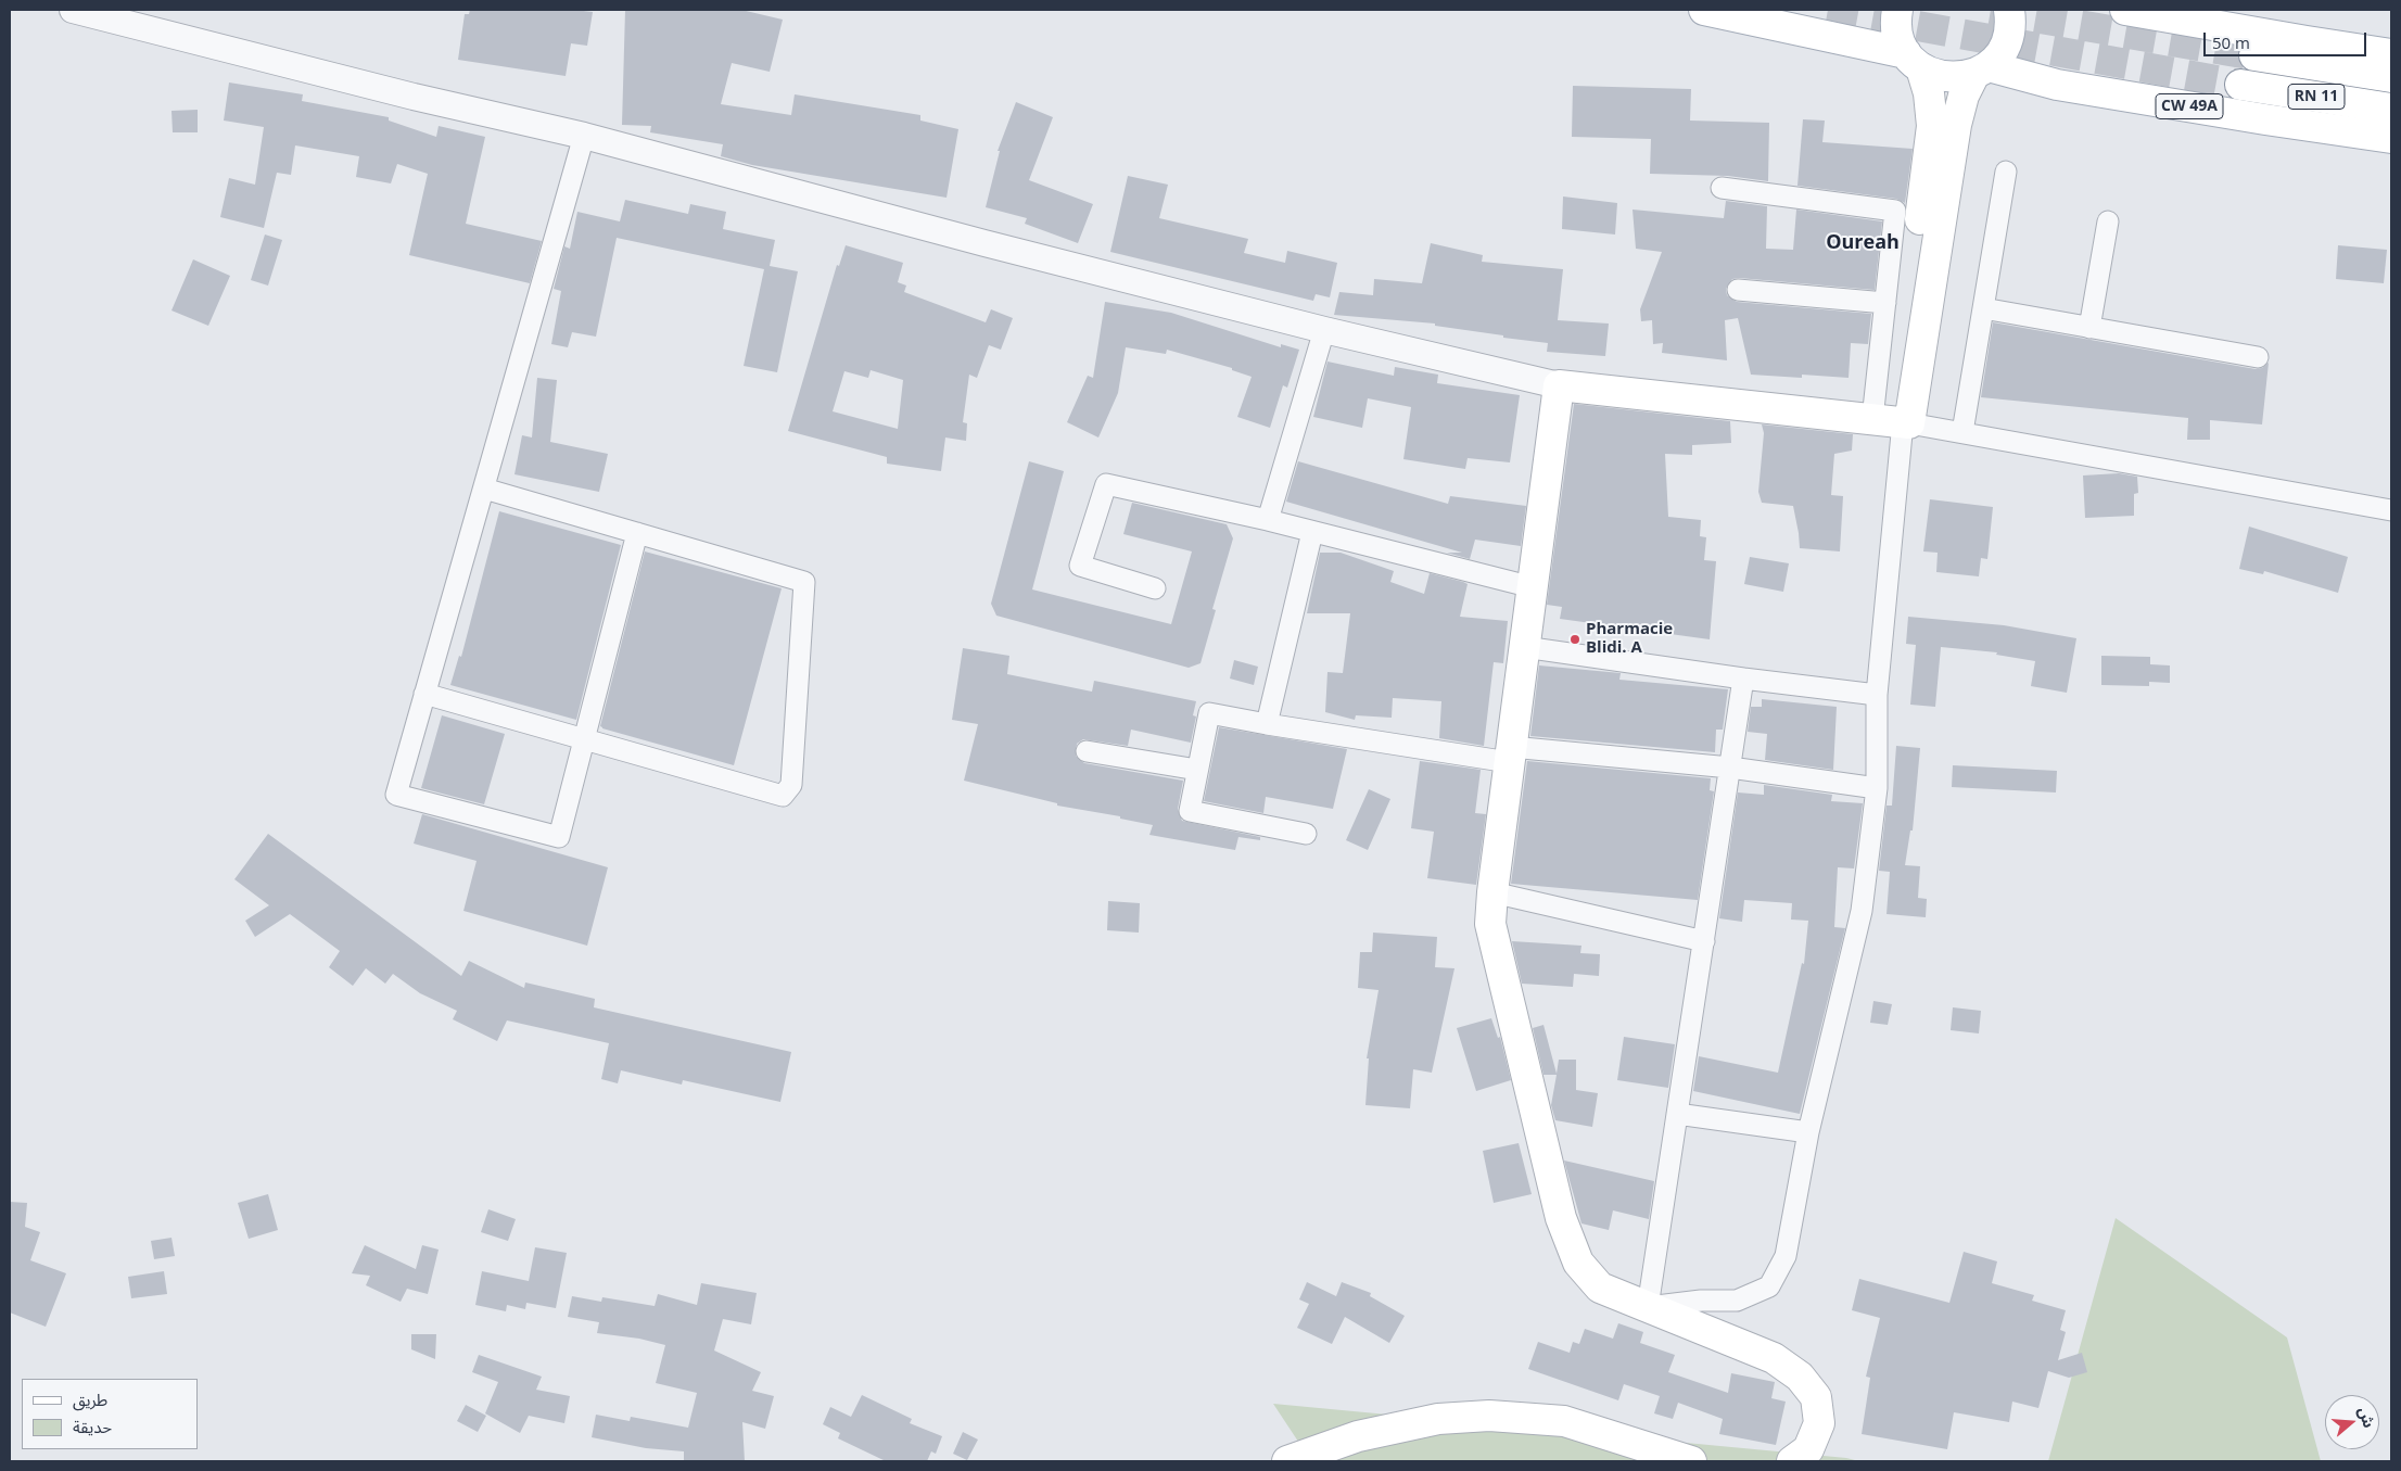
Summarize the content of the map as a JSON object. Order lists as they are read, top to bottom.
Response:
{
  "streets": {
    "main road": ["RN 11", "CW 49A"]
  },
  "districts": ["Oureah"],
  "places": ["Pharmacie Blidi. A"],
  "legend": ["طريق", "حديقة"],
  "scale_bar": "50 m",
  "north": "right"
}
